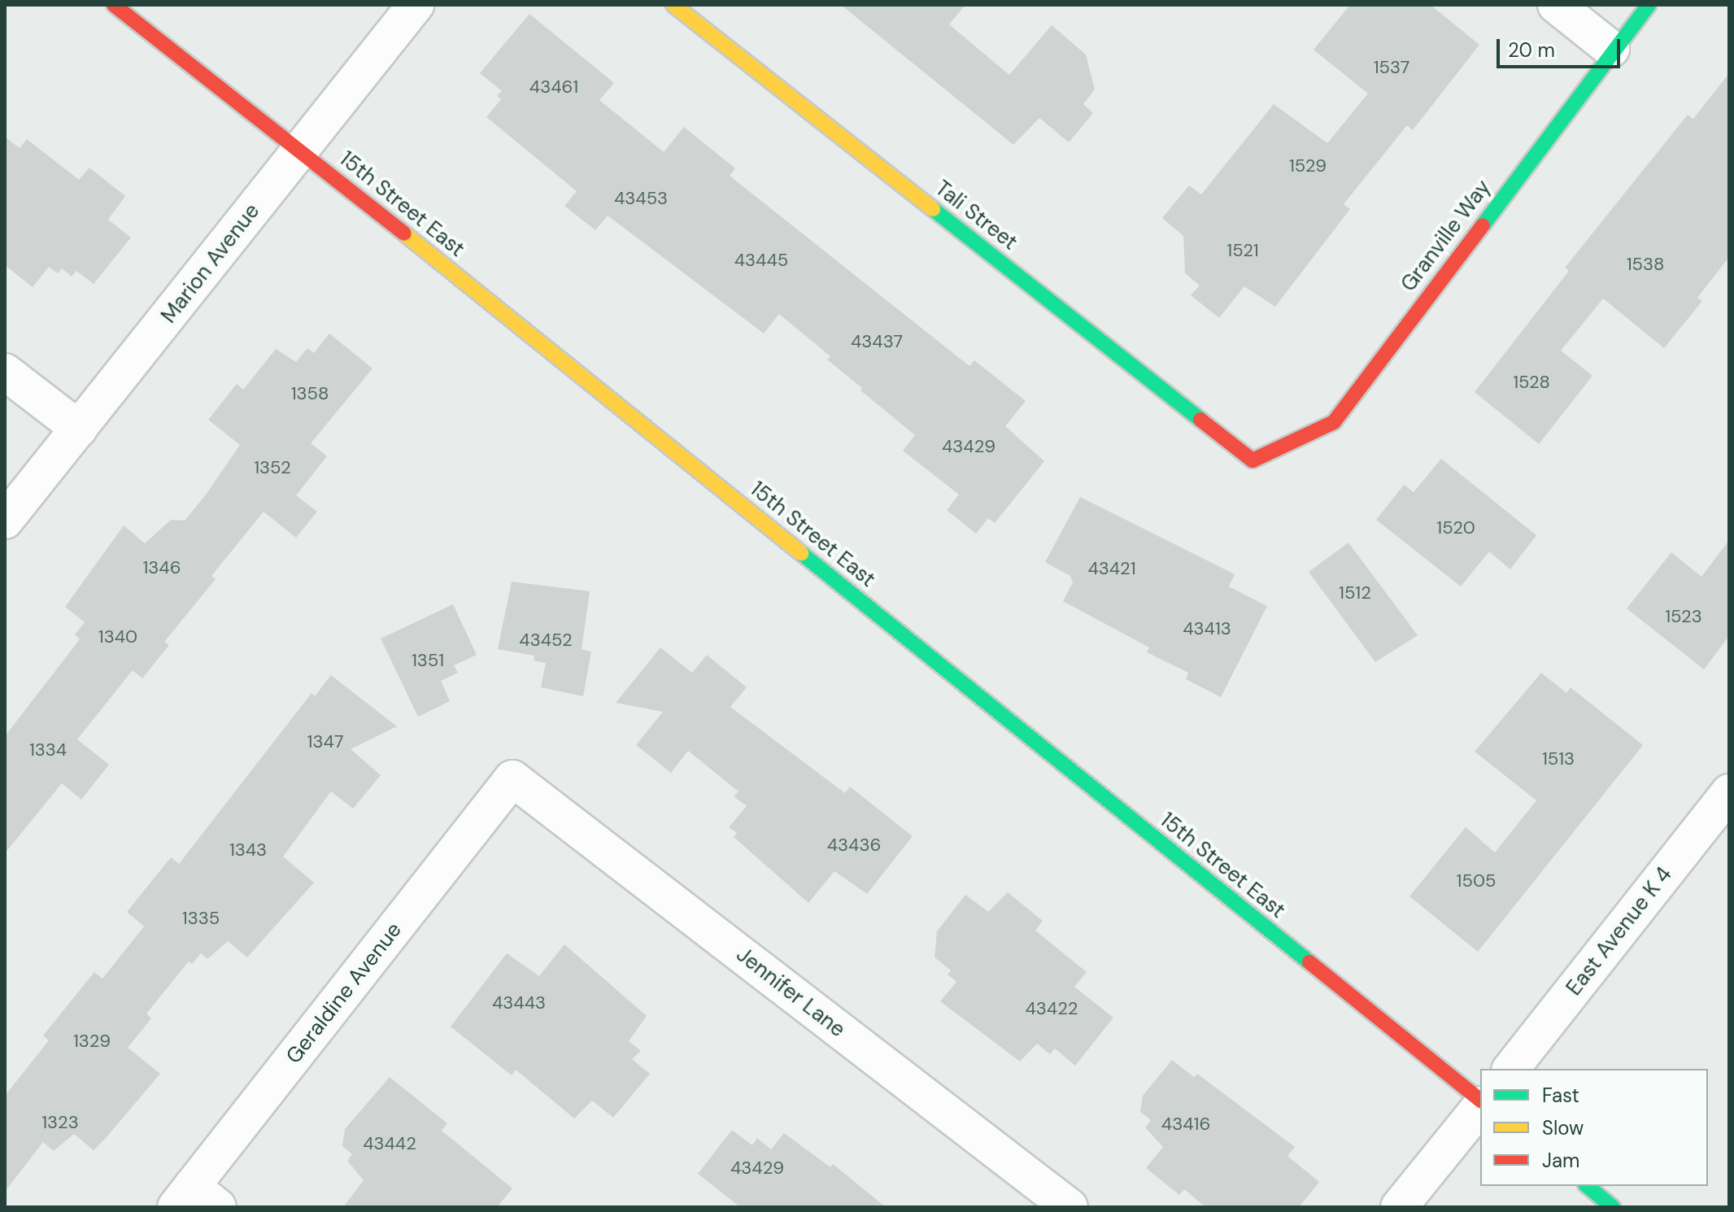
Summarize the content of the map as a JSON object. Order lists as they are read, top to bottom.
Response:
{
  "streets": {
    "street": [
      "15th Street East",
      "Tali Street",
      "Granville Way",
      "Marion Avenue",
      "East Avenue K 4",
      "Jennifer Lane",
      "Geraldine Avenue"
    ]
  },
  "crossings": [
    ["15th Street East", "Marion Avenue"],
    ["Tali Street", "Granville Way"],
    ["Jennifer Lane", "Geraldine Avenue"]
  ],
  "house_numbers": [
    "1537",
    "43461",
    "1529",
    "43453",
    "1521",
    "43445",
    "1538",
    "43437",
    "1528",
    "1358",
    "43429",
    "1352",
    "1520",
    "1346",
    "43421",
    "1512",
    "1523",
    "43413",
    "1340",
    "43452",
    "1351",
    "1347",
    "1334",
    "1513",
    "43436",
    "1343",
    "1505",
    "1335",
    "43443",
    "43422",
    "1329",
    "1323",
    "43416",
    "43442",
    "43429"
  ],
  "legend": ["Fast", "Slow", "Jam"],
  "scale_bar": "20 m"
}
